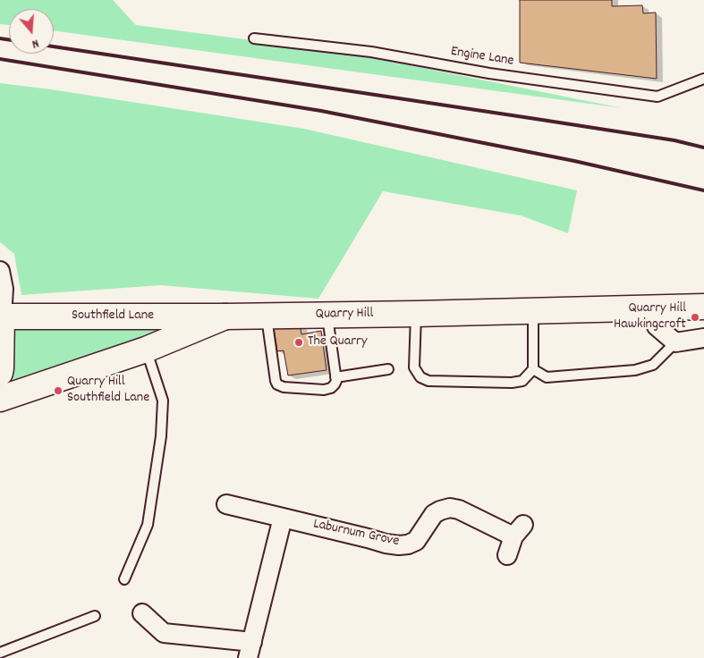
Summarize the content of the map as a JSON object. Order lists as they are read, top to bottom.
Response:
{
  "streets": {
    "main road": ["Quarry Hill", "Southfield Lane"],
    "street": ["Laburnum Grove"],
    "lane": ["Engine Lane"]
  },
  "crossings": [
    ["Quarry Hill", "Southfield Lane"]
  ],
  "places": ["Quarry Hill Hawkingcroft", "The Quarry", "Quarry Hill Southfield Lane"],
  "north": "bottom"
}
